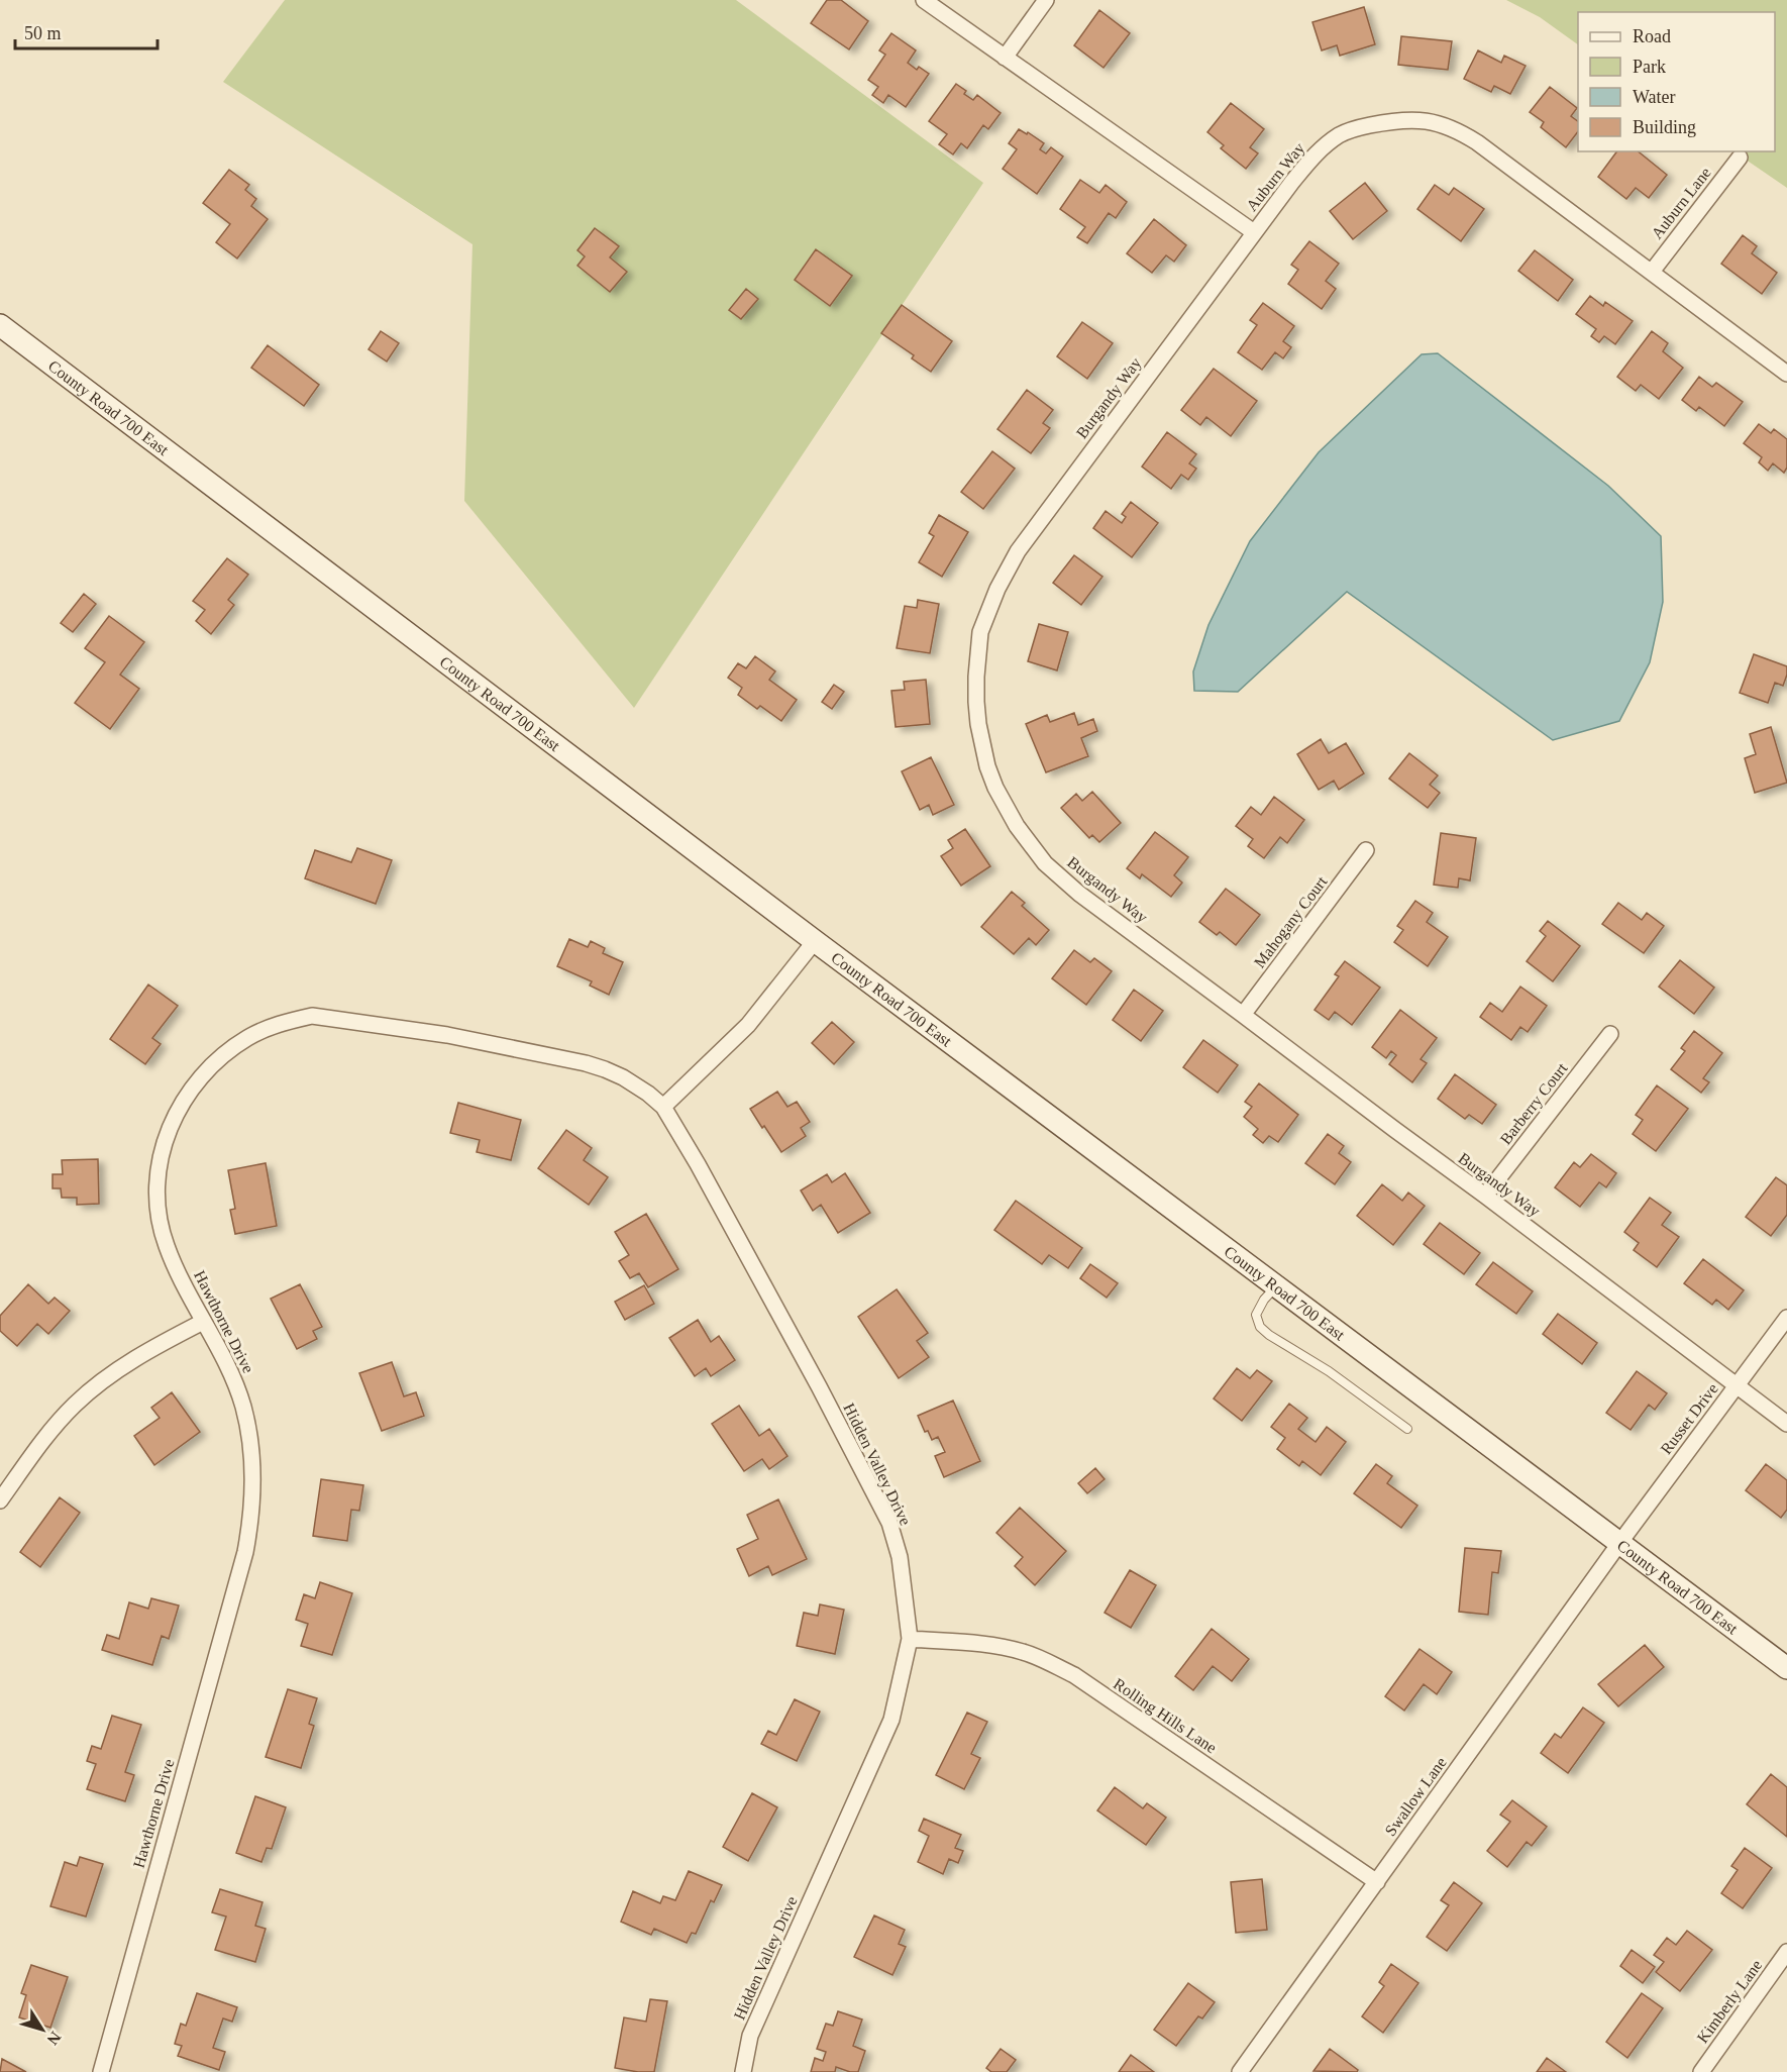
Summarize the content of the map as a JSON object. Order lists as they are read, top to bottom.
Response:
{
  "streets": {
    "main road": ["County Road 700 East"],
    "street": [
      "Auburn Way",
      "Auburn Lane",
      "Burgandy Way",
      "Mahogany Court",
      "Barberry Court",
      "Hawthorne Drive",
      "Russet Drive",
      "Hidden Valley Drive",
      "Rolling Hills Lane",
      "Swallow Lane",
      "Kimberly Lane"
    ]
  },
  "crossings": [
    ["Auburn Way", "Auburn Lane"],
    ["Auburn Way", "Burgandy Way"],
    ["Burgandy Way", "Mahogany Court"],
    ["Burgandy Way", "Barberry Court"],
    ["Burgandy Way", "Russet Drive"],
    ["County Road 700 East", "Russet Drive"],
    ["County Road 700 East", "Swallow Lane"],
    ["Hawthorne Drive", "Hidden Valley Drive"],
    ["Russet Drive", "Swallow Lane"],
    ["Hidden Valley Drive", "Rolling Hills Lane"],
    ["Rolling Hills Lane", "Swallow Lane"]
  ],
  "legend": [
    "Road",
    "Park",
    "Water",
    "Building"
  ],
  "scale_bar": "50 m",
  "north": "bottom right"
}
